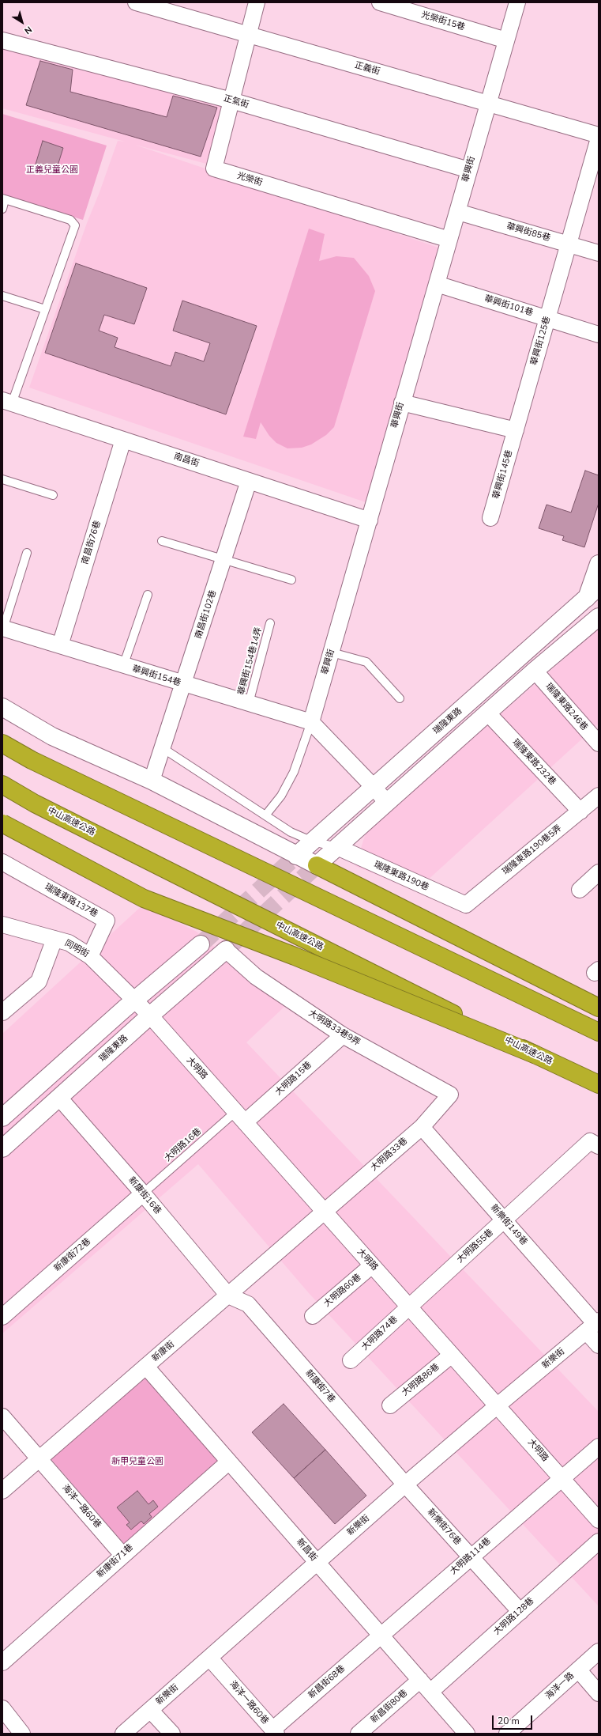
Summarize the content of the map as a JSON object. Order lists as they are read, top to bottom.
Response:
{
  "streets": {
    "highway": ["中山高速公路"],
    "street": [
      "光榮街15巷",
      "正義街",
      "正氣街",
      "華興街",
      "光榮街",
      "華興街85巷",
      "華興街101巷",
      "華興街125巷",
      "南昌街",
      "華興街145巷",
      "南昌街76巷",
      "南昌街102巷",
      "華興街154巷",
      "瑞隆東路246巷",
      "瑞隆東路",
      "瑞隆東路232巷",
      "瑞隆東路190巷5弄",
      "瑞隆東路190巷",
      "瑞隆東路137巷",
      "同明街",
      "大明路33巷9弄",
      "大明路",
      "大明路15巷",
      "大明路33巷",
      "新康街16巷",
      "新樂街149巷",
      "大明路55巷",
      "新康街72巷",
      "大明路60巷",
      "大明路74巷",
      "新康街",
      "新樂街",
      "大明路86巷",
      "新康街7巷",
      "海洋一路60巷",
      "新樂街76巷",
      "新昌街",
      "大明路114巷",
      "新康街71巷",
      "大明路128巷",
      "新昌街68巷",
      "海洋一路",
      "新昌街80巷"
    ],
    "lane": ["華興街154巷14弄", "大明路16巷"]
  },
  "crossings": [
    ["光榮街15巷", "華興街"],
    ["正義街", "華興街"],
    ["正義街", "光榮街"],
    ["正氣街", "華興街"],
    ["正氣街", "光榮街"],
    ["華興街", "光榮街"],
    ["華興街", "華興街85巷"],
    ["華興街", "華興街101巷"],
    ["華興街", "南昌街"],
    ["華興街", "華興街154巷"],
    ["華興街85巷", "華興街125巷"],
    ["華興街101巷", "華興街125巷"],
    ["華興街125巷", "華興街145巷"],
    ["南昌街", "南昌街76巷"],
    ["南昌街", "南昌街102巷"],
    ["南昌街76巷", "華興街154巷"],
    ["南昌街102巷", "華興街154巷"],
    ["華興街154巷14弄", "華興街154巷"],
    ["瑞隆東路", "大明路33巷9弄"],
    ["瑞隆東路", "大明路"],
    ["瑞隆東路", "新康街16巷"],
    ["瑞隆東路232巷", "瑞隆東路190巷5弄"],
    ["瑞隆東路190巷5弄", "瑞隆東路190巷"],
    ["瑞隆東路137巷", "同明街"],
    ["同明街", "大明路"],
    ["大明路33巷9弄", "大明路15巷"],
    ["大明路33巷9弄", "大明路33巷"],
    ["大明路", "大明路15巷"],
    ["大明路", "大明路16巷"],
    ["大明路", "大明路33巷"],
    ["大明路", "大明路55巷"],
    ["大明路", "大明路60巷"],
    ["大明路", "大明路74巷"],
    ["大明路", "新康街"],
    ["大明路", "新樂街"],
    ["大明路", "大明路86巷"],
    ["大明路", "大明路114巷"],
    ["大明路15巷", "大明路16巷"],
    ["大明路16巷", "新康街16巷"],
    ["大明路16巷", "新康街72巷"],
    ["大明路33巷", "新樂街149巷"],
    ["大明路33巷", "新康街"],
    ["新康街16巷", "新康街72巷"],
    ["新康街16巷", "新康街"],
    ["新康街16巷", "新康街7巷"],
    ["新樂街149巷", "大明路55巷"],
    ["新樂街149巷", "新樂街"],
    ["大明路55巷", "大明路74巷"],
    ["新康街", "新康街7巷"],
    ["新康街", "海洋一路60巷"],
    ["新康街", "新昌街"],
    ["新樂街", "新康街7巷"],
    ["新樂街", "海洋一路60巷"],
    ["新樂街", "新樂街76巷"],
    ["新樂街", "新昌街"],
    ["新康街7巷", "新樂街76巷"],
    ["海洋一路60巷", "新康街71巷"],
    ["海洋一路60巷", "新昌街68巷"],
    ["新樂街76巷", "大明路114巷"],
    ["新樂街76巷", "大明路128巷"],
    ["新昌街", "大明路114巷"],
    ["新昌街", "新康街71巷"],
    ["新昌街", "大明路128巷"],
    ["新昌街", "新昌街68巷"],
    ["新昌街", "新昌街80巷"],
    ["大明路114巷", "新昌街68巷"]
  ],
  "parks": ["正義兒童公園", "新甲兒童公園"],
  "scale_bar": "20 m",
  "north": "bottom right"
}
